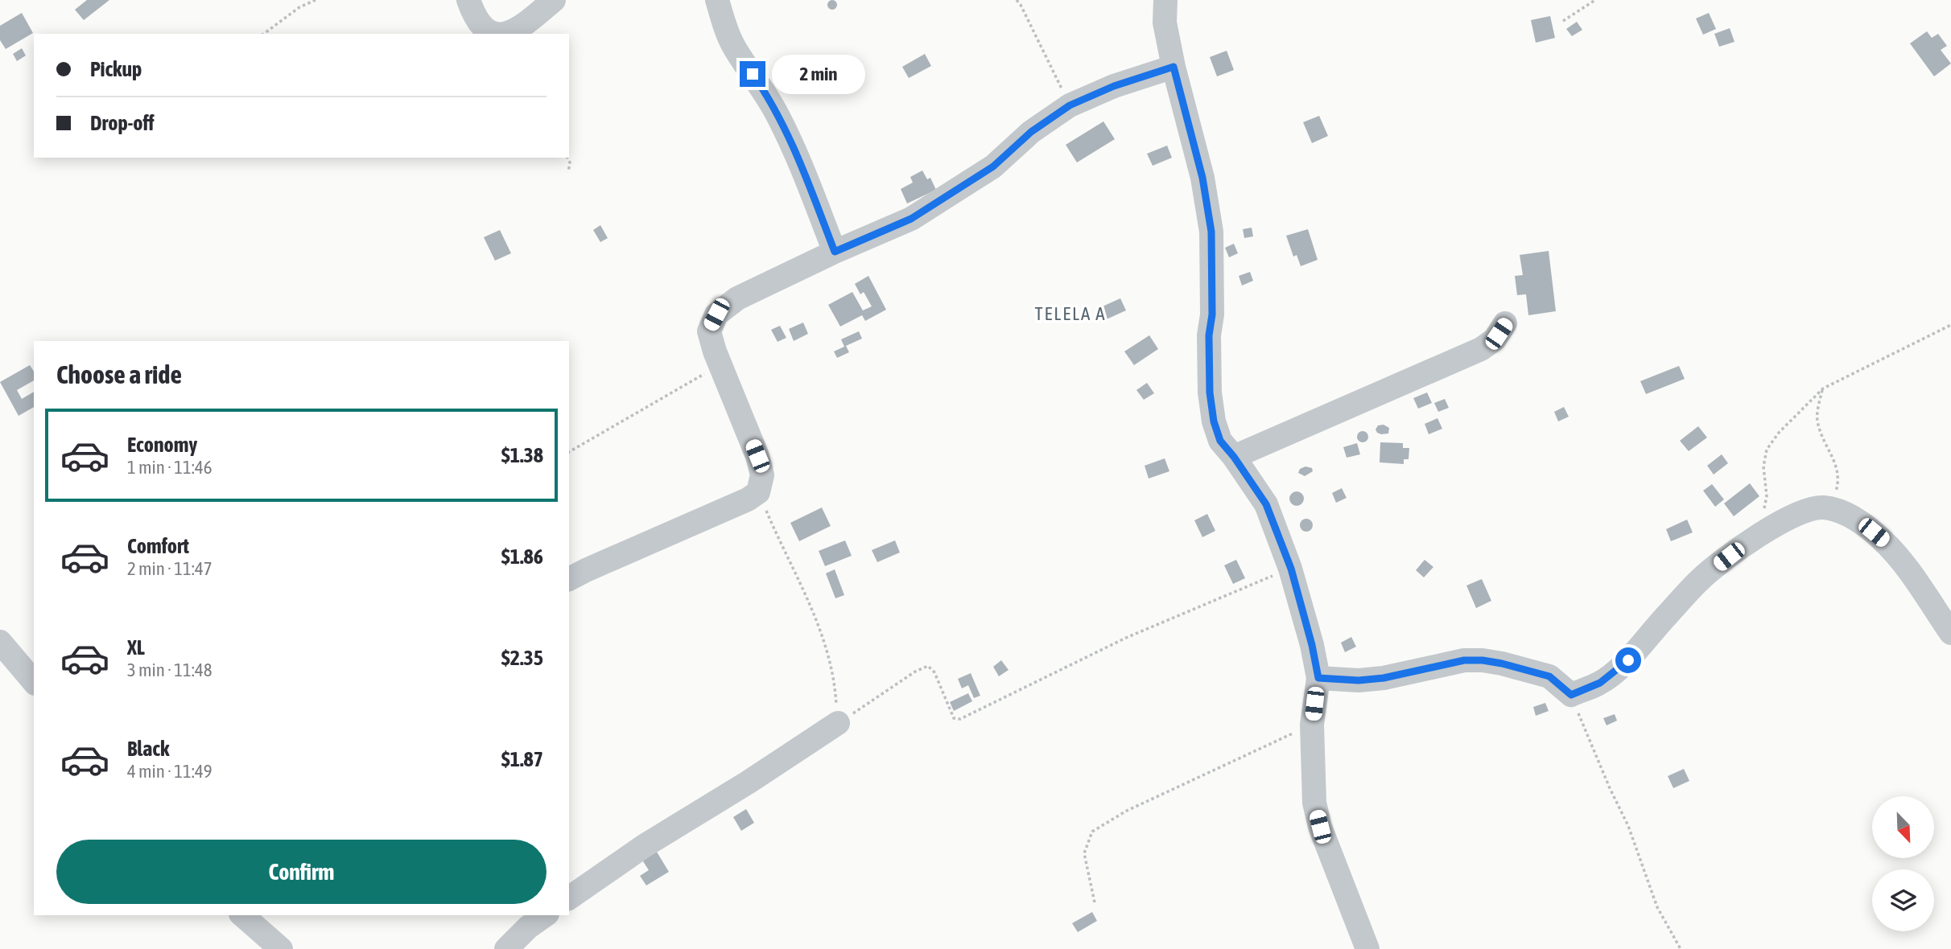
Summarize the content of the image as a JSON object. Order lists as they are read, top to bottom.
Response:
{
  "districts": ["TELELA A"],
  "north": "bottom right",
  "page": {
    "banner": ["Pickup", "Drop-off"],
    "bubble": "2 min",
    "heading": "Choose a ride",
    "list": [
      {
        "name": "Economy",
        "note": "1 min · 11:46",
        "value": "$1.38"
      },
      {
        "name": "Comfort",
        "note": "2 min · 11:47",
        "value": "$1.86"
      },
      {
        "name": "XL",
        "note": "3 min · 11:48",
        "value": "$2.35"
      },
      {
        "name": "Black",
        "note": "4 min · 11:49",
        "value": "$1.87"
      }
    ],
    "buttons": "Confirm"
  }
}
